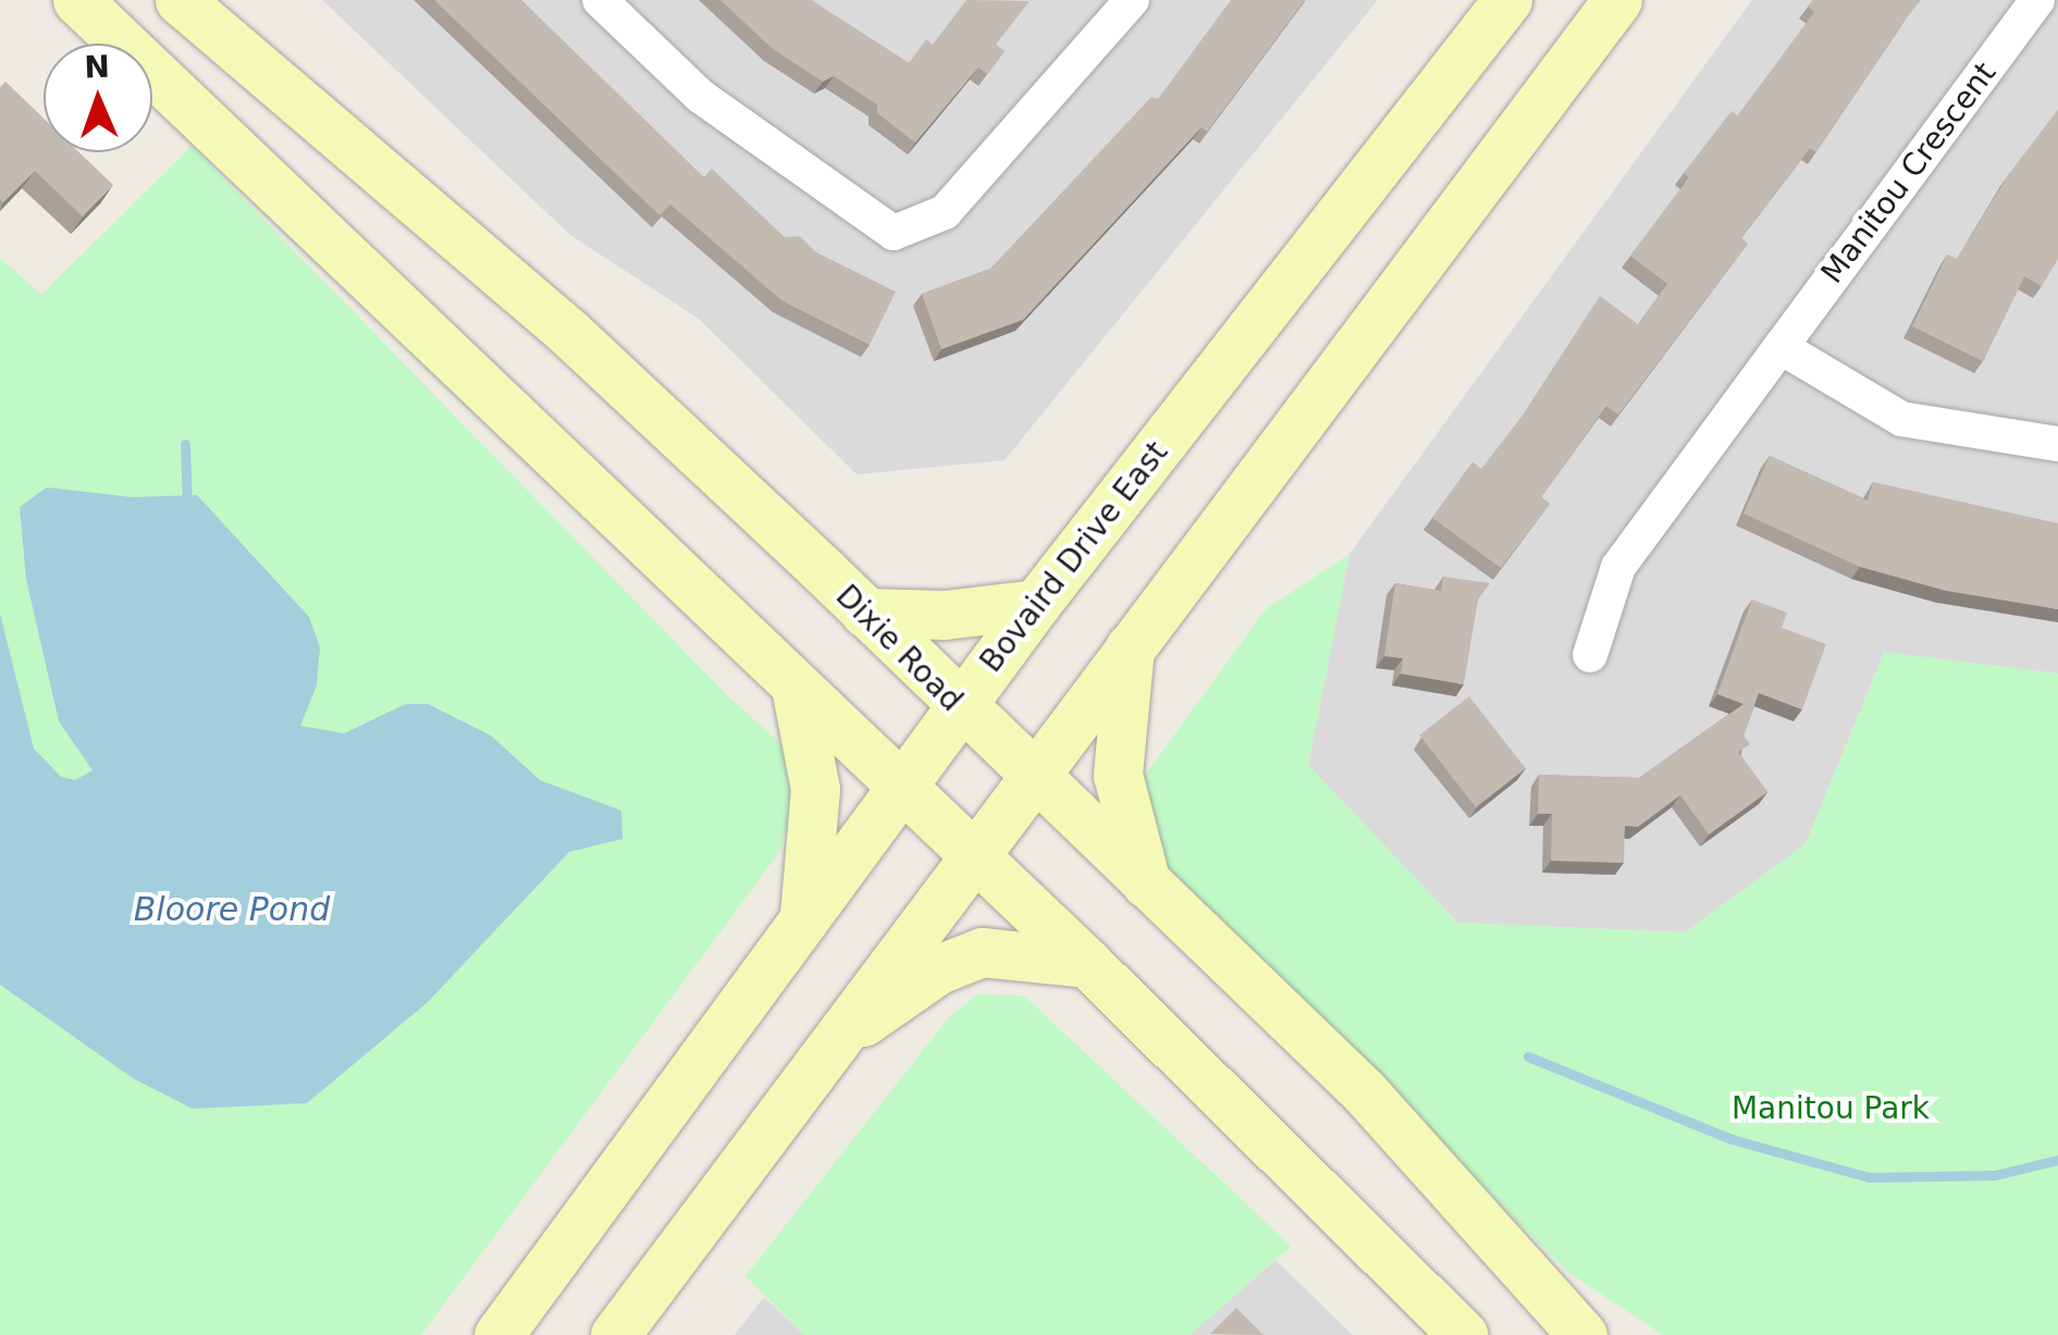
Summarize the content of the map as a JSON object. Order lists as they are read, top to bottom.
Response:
{
  "streets": {
    "main road": ["Bovaird Drive East", "Dixie Road"],
    "street": ["Manitou Crescent"]
  },
  "crossings": [
    ["Bovaird Drive East", "Dixie Road"]
  ],
  "water": ["Bloore Pond"],
  "parks": ["Manitou Park"],
  "north": "top"
}
